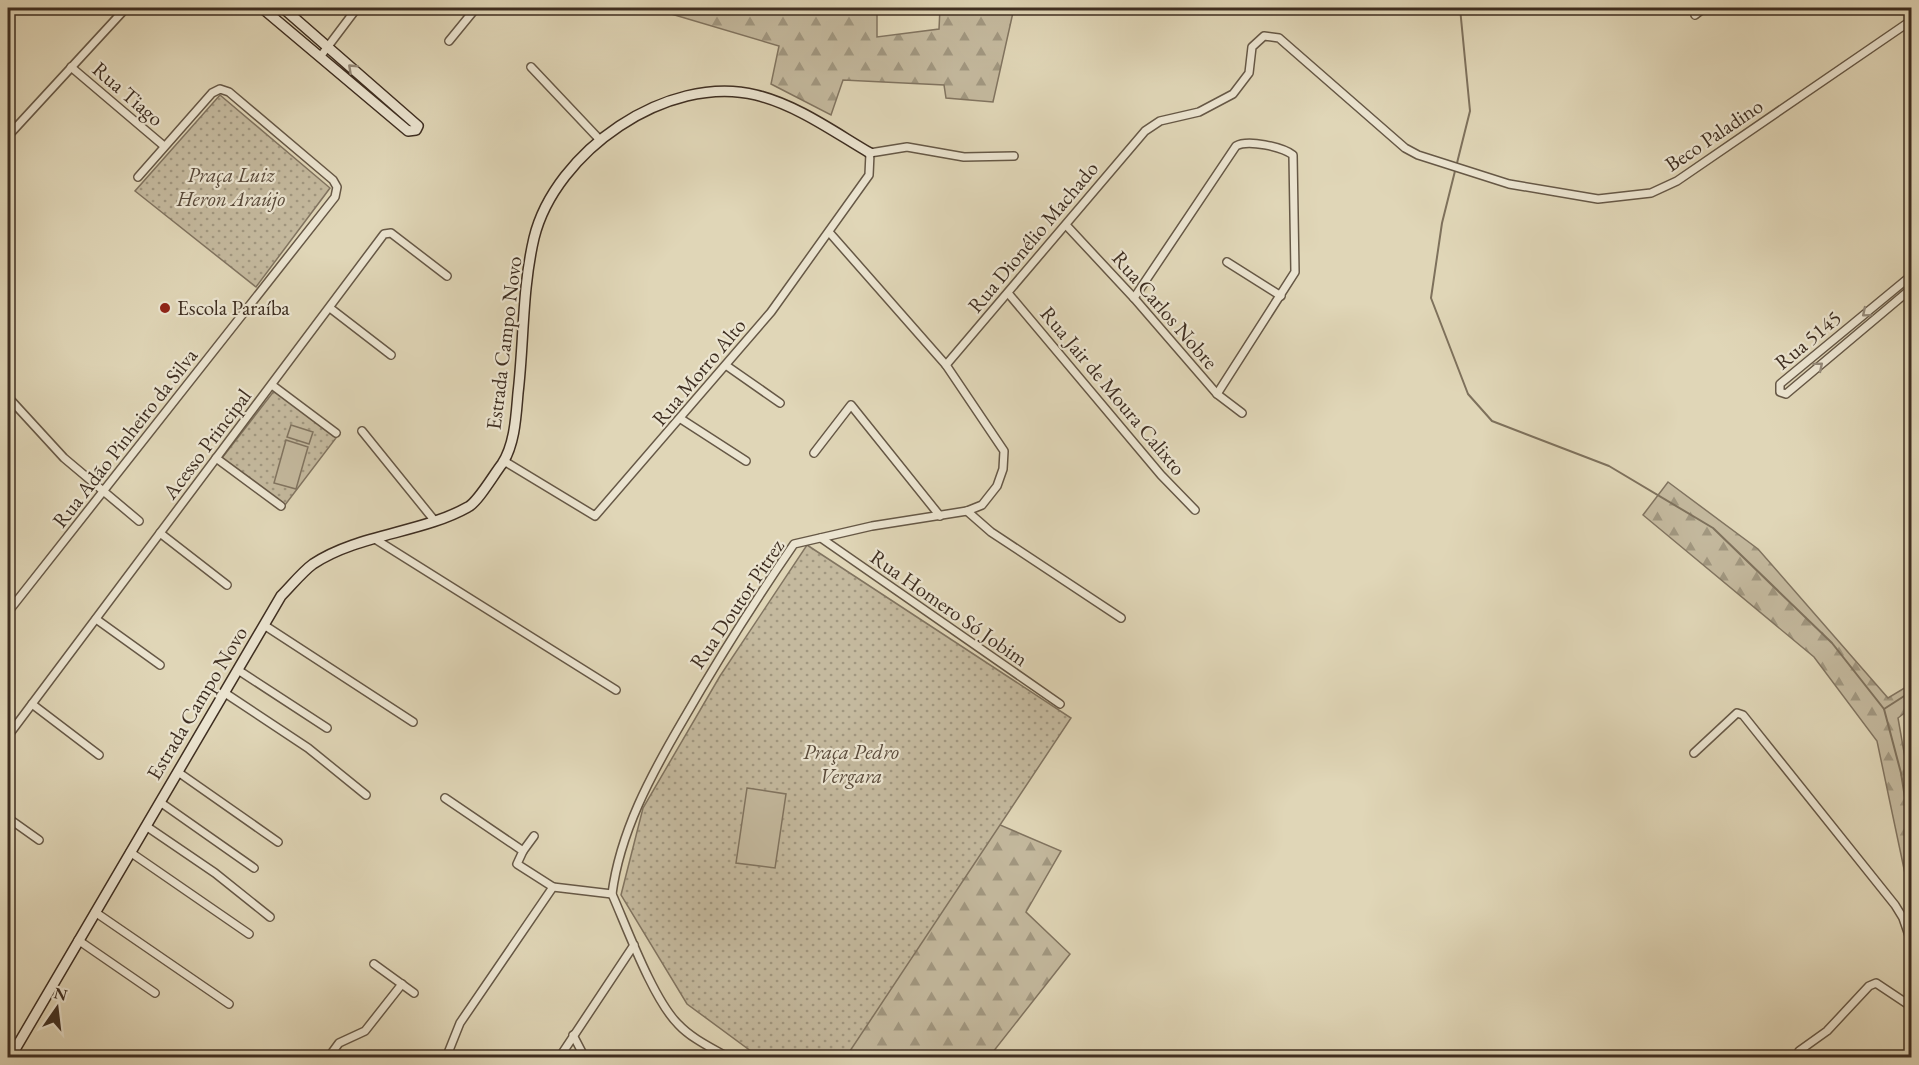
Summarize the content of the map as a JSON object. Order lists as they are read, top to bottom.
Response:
{
  "streets": {
    "street": [
      "Rua Tiago",
      "Beco Paladino",
      "Rua Dionélio Machado",
      "Rua Carlos Nobre",
      "Rua 5145",
      "Estrada Campo Novo",
      "Rua Morro Alto",
      "Rua Jair de Moura Calixto",
      "Rua Adão Pinheiro da Silva",
      "Acesso Principal",
      "Rua Doutor Pitrez",
      "Rua Homero Só Jobim"
    ]
  },
  "crossings": [
    ["Rua Tiago", "Rua Adão Pinheiro da Silva"],
    ["Beco Paladino", "Rua Dionélio Machado"],
    ["Rua Dionélio Machado", "Rua Carlos Nobre"],
    ["Rua Dionélio Machado", "Rua Jair de Moura Calixto"],
    ["Rua Dionélio Machado", "Rua Doutor Pitrez"],
    ["Estrada Campo Novo", "Rua Morro Alto"],
    ["Rua Morro Alto", "Rua Doutor Pitrez"],
    ["Rua Doutor Pitrez", "Rua Homero Só Jobim"]
  ],
  "parks": ["Praça Luiz Heron Araújo", "Praça Pedro Vergara"],
  "places": ["Escola Paraíba"],
  "north": "top"
}
